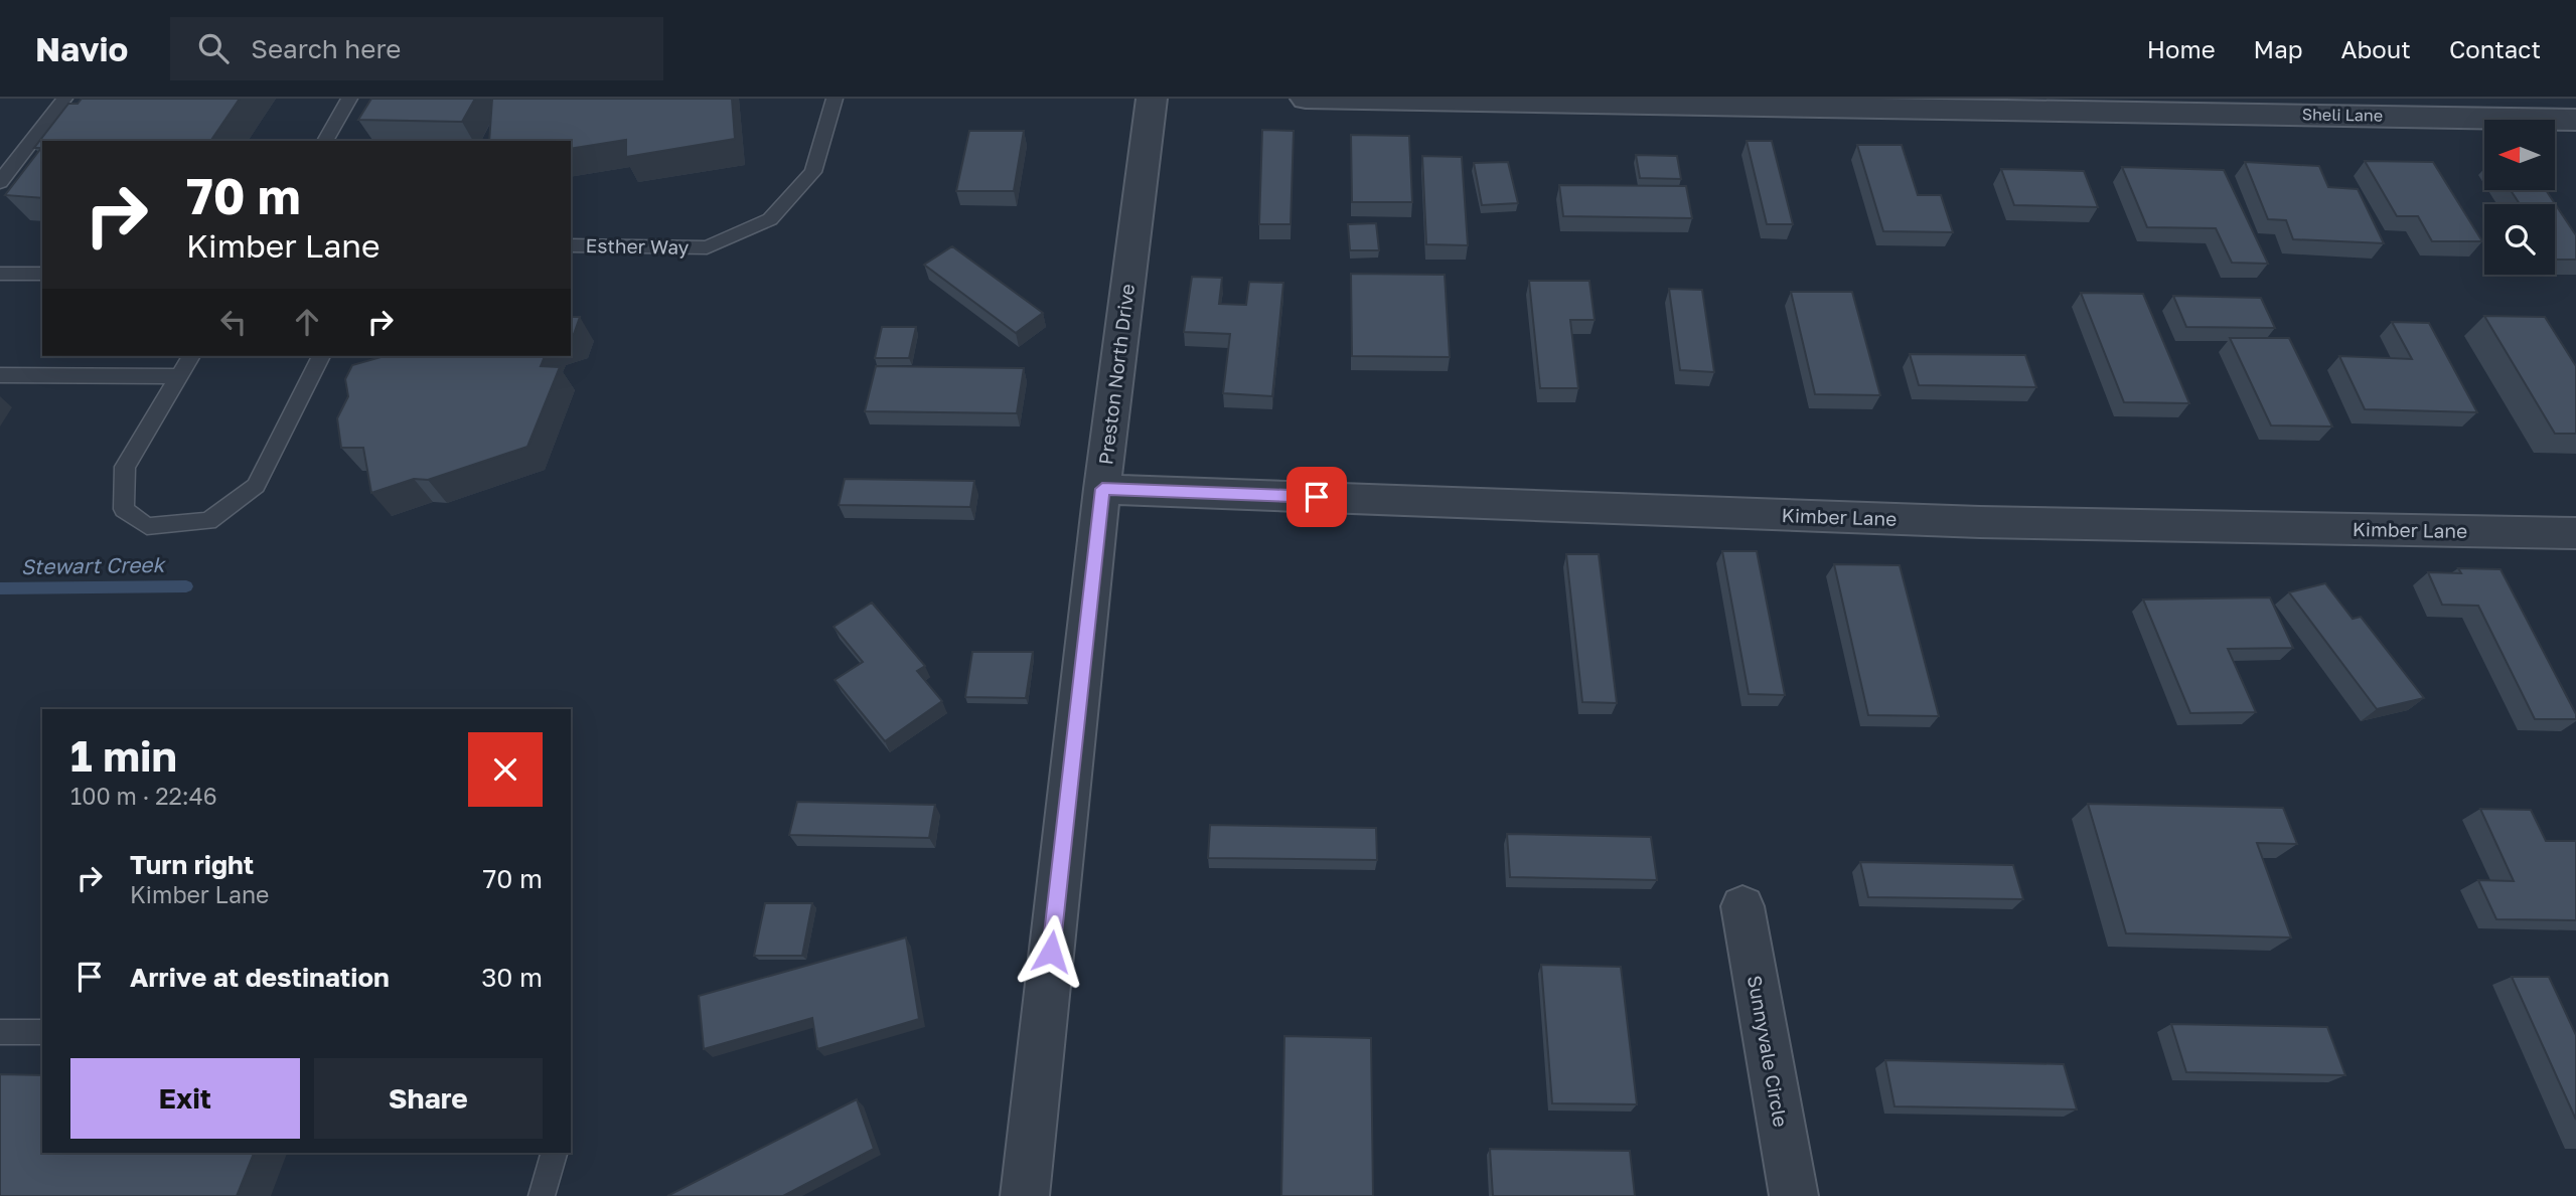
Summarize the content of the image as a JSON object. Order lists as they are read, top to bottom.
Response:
{
  "streets": {
    "street": [
      "Sheli Lane",
      "Preston North Drive",
      "Kimber Lane",
      "Sunnyvale Circle"
    ],
    "lane": ["Esther Way"]
  },
  "crossings": [
    ["Preston North Drive", "Kimber Lane"]
  ],
  "water": ["Stewart Creek"],
  "north": "left",
  "page": {
    "header": "Navio",
    "search": "Search here",
    "nav": [
      "Home",
      "Map",
      "About",
      "Contact"
    ],
    "turn": ["70 m", "Kimber Lane"],
    "heading": ["1 min", "100 m · 22:46"],
    "list": [
      {
        "name": "Turn right",
        "note": "Kimber Lane",
        "value": "70 m"
      },
      {
        "name": "Arrive at destination",
        "value": "30 m"
      }
    ],
    "buttons": ["Exit", "Share"]
  }
}
